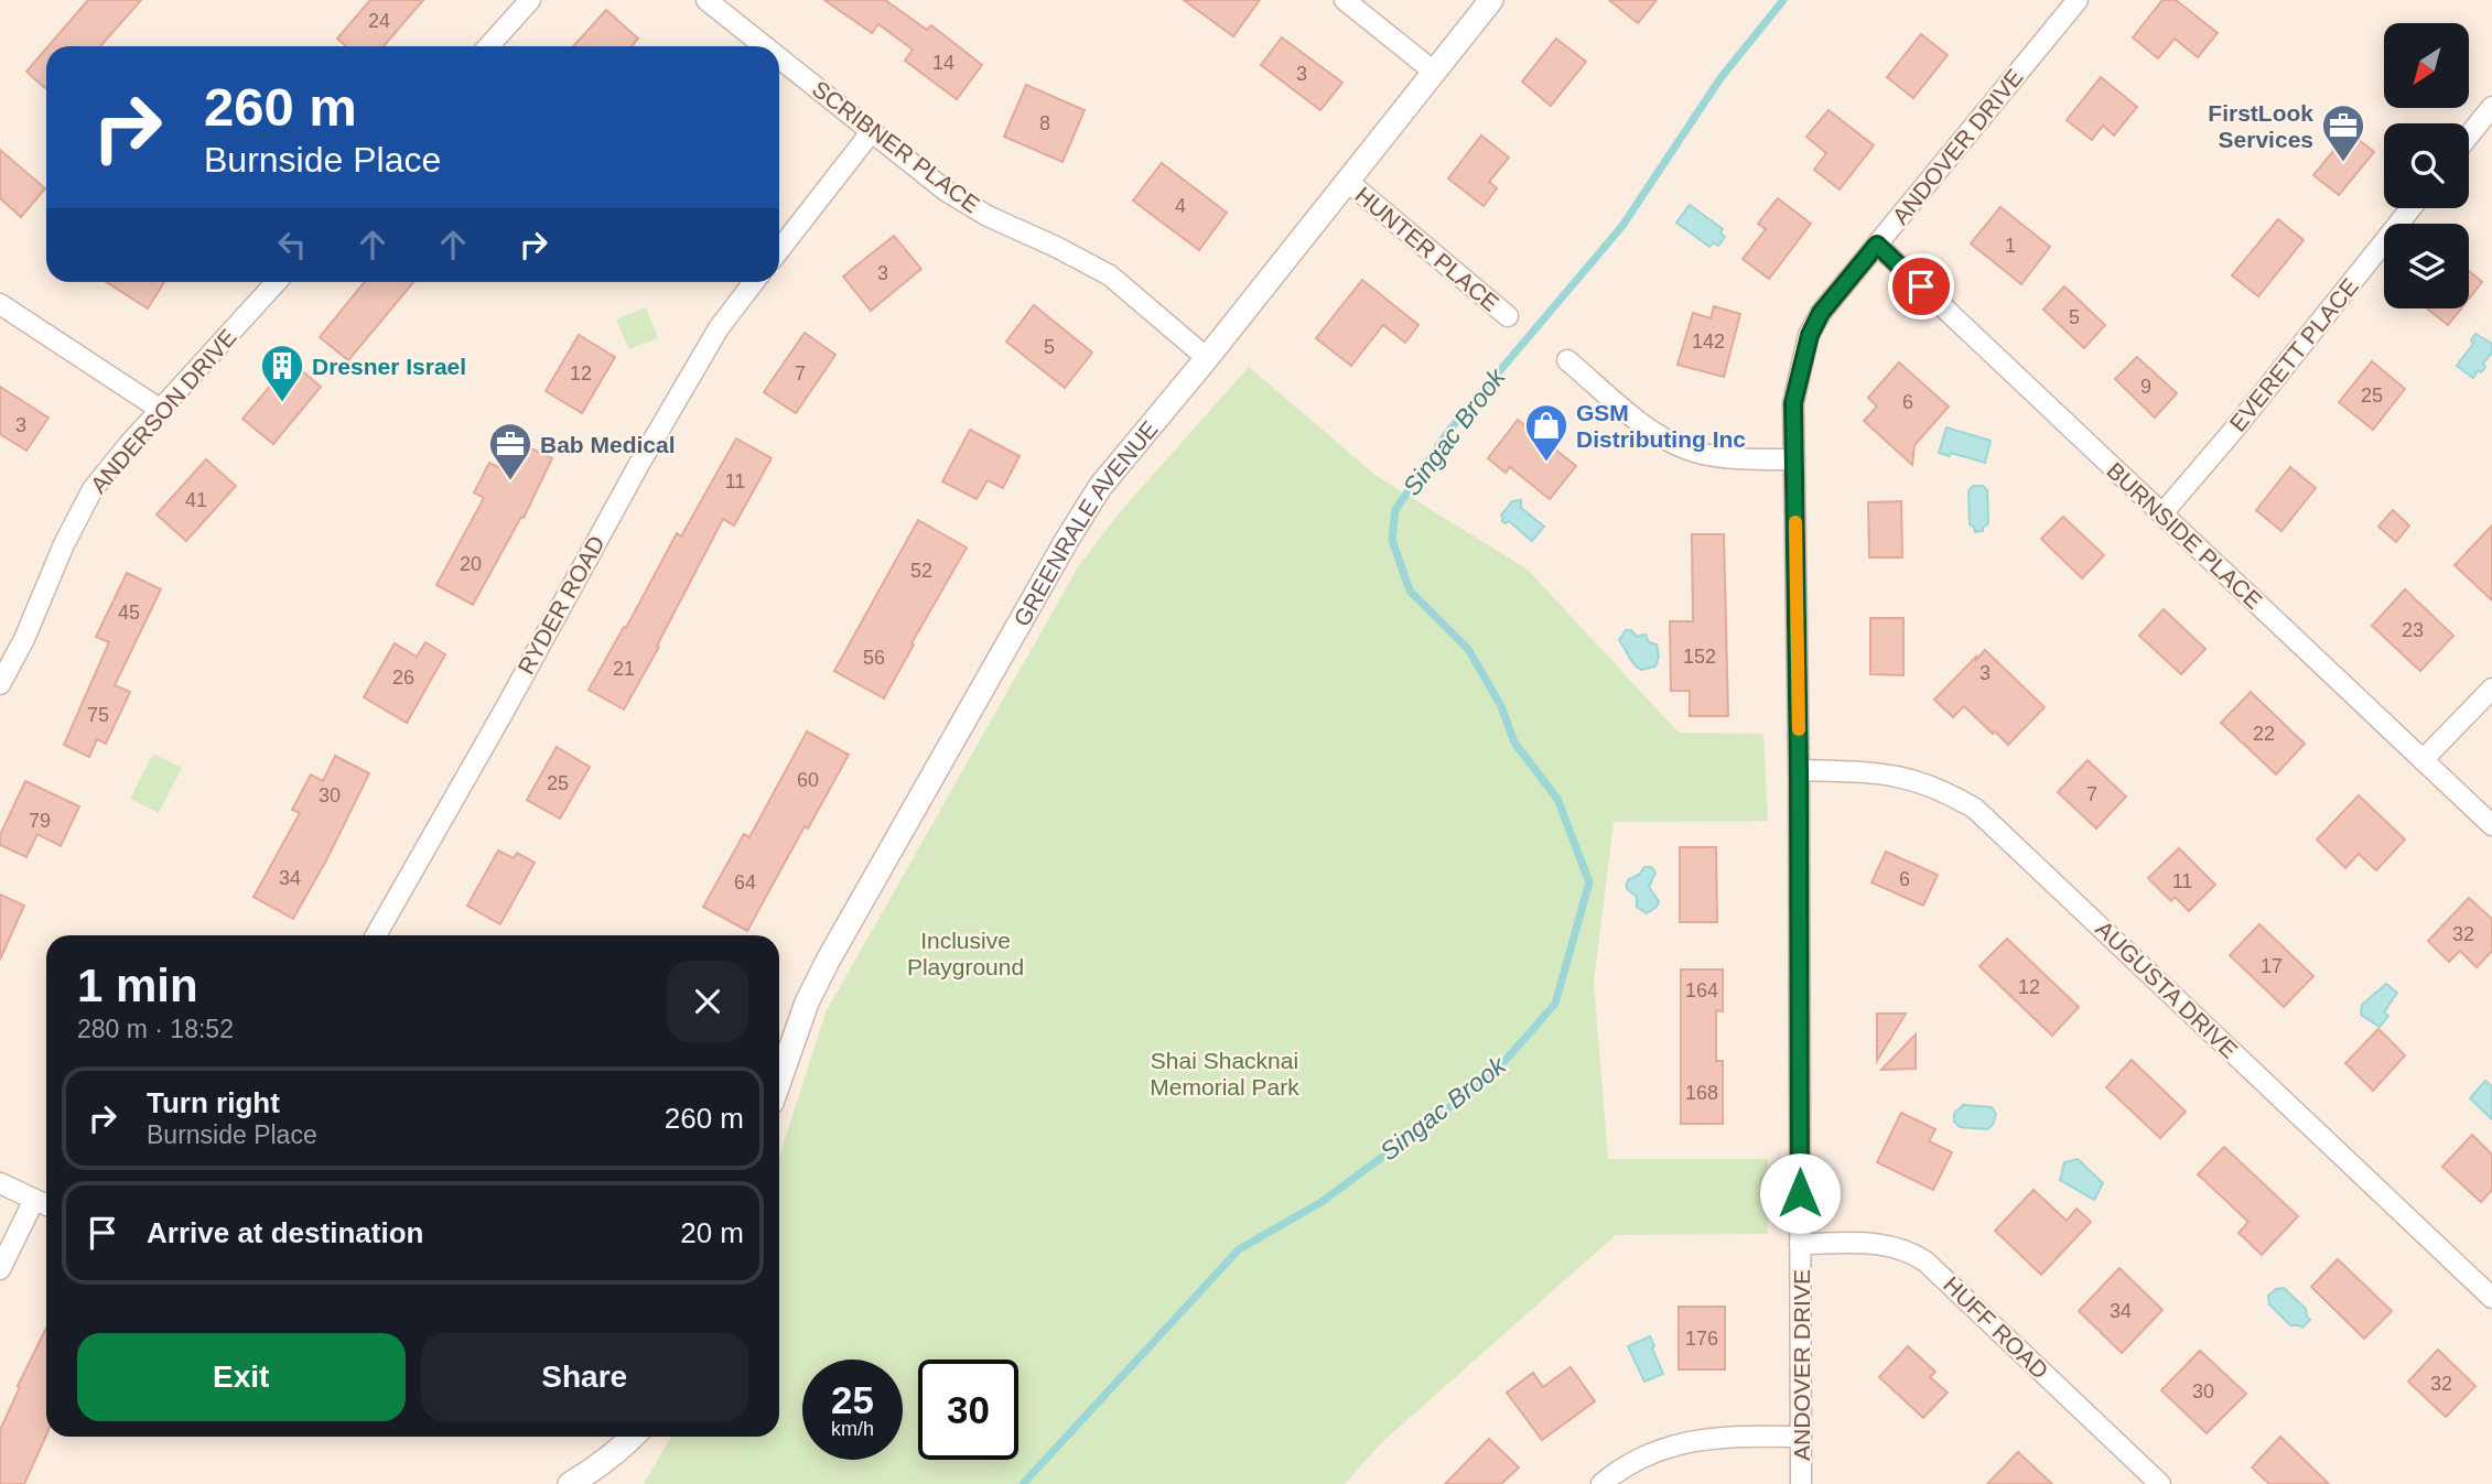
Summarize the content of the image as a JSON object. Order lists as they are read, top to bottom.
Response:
{
  "streets": {
    "street": [
      "SCRIBNER PLACE",
      "ANDOVER DRIVE",
      "HUNTER PLACE",
      "EVERETT PLACE",
      "ANDERSON DRIVE",
      "GREENRALE AVENUE",
      "BURNSIDE PLACE",
      "RYDER ROAD",
      "AUGUSTA DRIVE",
      "HUFF ROAD"
    ]
  },
  "crossings": [
    ["SCRIBNER PLACE", "GREENRALE AVENUE"],
    ["ANDOVER DRIVE", "BURNSIDE PLACE"],
    ["ANDOVER DRIVE", "AUGUSTA DRIVE"],
    ["ANDOVER DRIVE", "HUFF ROAD"],
    ["HUNTER PLACE", "GREENRALE AVENUE"],
    ["EVERETT PLACE", "BURNSIDE PLACE"]
  ],
  "water": ["Singac Brook"],
  "parks": ["Inclusive Playground", "Shai Shacknai Memorial Park"],
  "places": {
    "office": ["FirstLook Services", "Bab Medical"],
    "building": ["Dresner Israel"],
    "shop": ["GSM Distributing Inc"]
  },
  "house_numbers": [
    "24",
    "14",
    "3",
    "8",
    "4",
    "1",
    "3",
    "5",
    "142",
    "5",
    "12",
    "7",
    "9",
    "25",
    "6",
    "3",
    "11",
    "41",
    "20",
    "52",
    "45",
    "23",
    "152",
    "56",
    "21",
    "3",
    "26",
    "75",
    "22",
    "60",
    "25",
    "7",
    "30",
    "79",
    "34",
    "6",
    "11",
    "64",
    "32",
    "17",
    "12",
    "164",
    "168",
    "34",
    "176",
    "32",
    "30"
  ],
  "north": "bottom left",
  "page": {
    "turn": ["260 m", "Burnside Place"],
    "heading": ["1 min", "280 m · 18:52"],
    "list": [
      {
        "name": "Turn right",
        "note": "Burnside Place",
        "value": "260 m"
      },
      {
        "name": "Arrive at destination",
        "value": "20 m"
      }
    ],
    "buttons": ["Exit", "Share"],
    "speed": "25 km/h",
    "limit": "30"
  }
}
